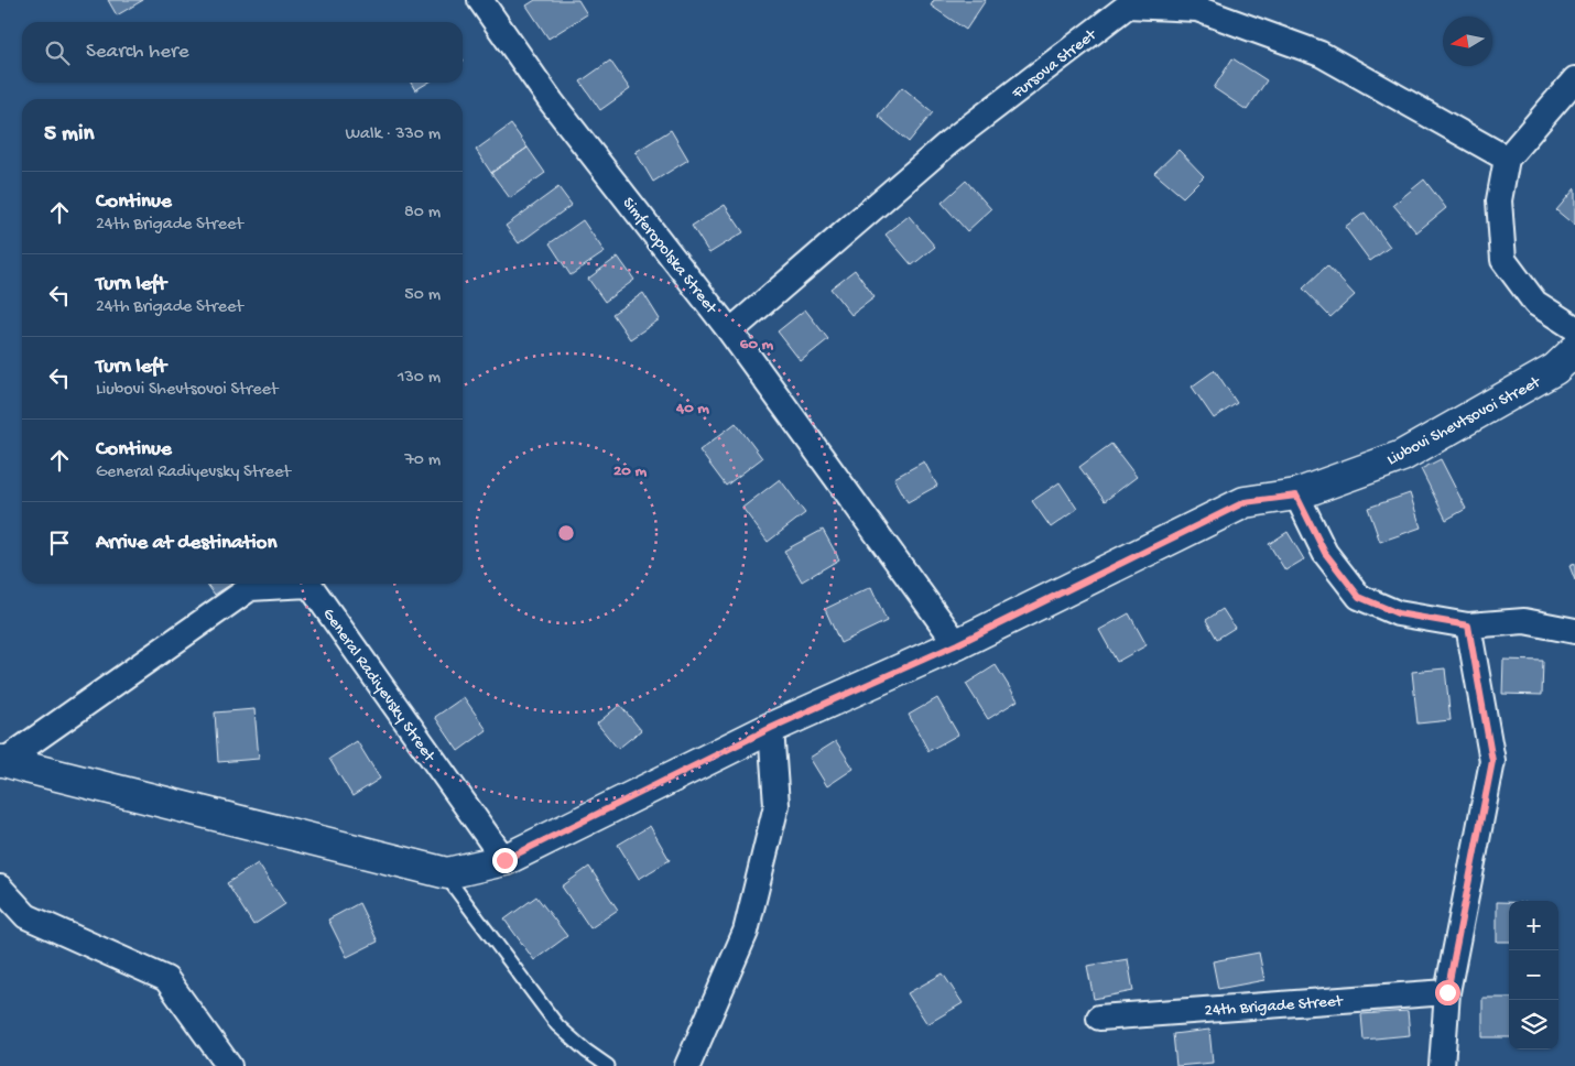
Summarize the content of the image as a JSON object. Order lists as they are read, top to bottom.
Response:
{
  "streets": {
    "street": [
      "Fursova Street",
      "Simferopolska Street",
      "Liubovi Shevtsovoi Street",
      "General Radiyevsky Street",
      "24th Brigade Street"
    ]
  },
  "crossings": [
    ["Fursova Street", "Simferopolska Street"],
    ["Simferopolska Street", "Liubovi Shevtsovoi Street"],
    ["Liubovi Shevtsovoi Street", "General Radiyevsky Street"]
  ],
  "north": "left",
  "page": {
    "search": "Search here",
    "heading": ["5 min", "Walk · 330 m"],
    "list": [
      ["Continue", "24th Brigade Street", "80 m"],
      ["Turn left", "24th Brigade Street", "50 m"],
      ["Turn left", "Liubovi Shevtsovoi Street", "130 m"],
      ["Continue", "General Radiyevsky Street", "70 m"],
      "Arrive at destination"
    ],
    "map_buttons": ["+", "−"]
  },
  "rings": ["60 m", "40 m", "20 m"]
}
